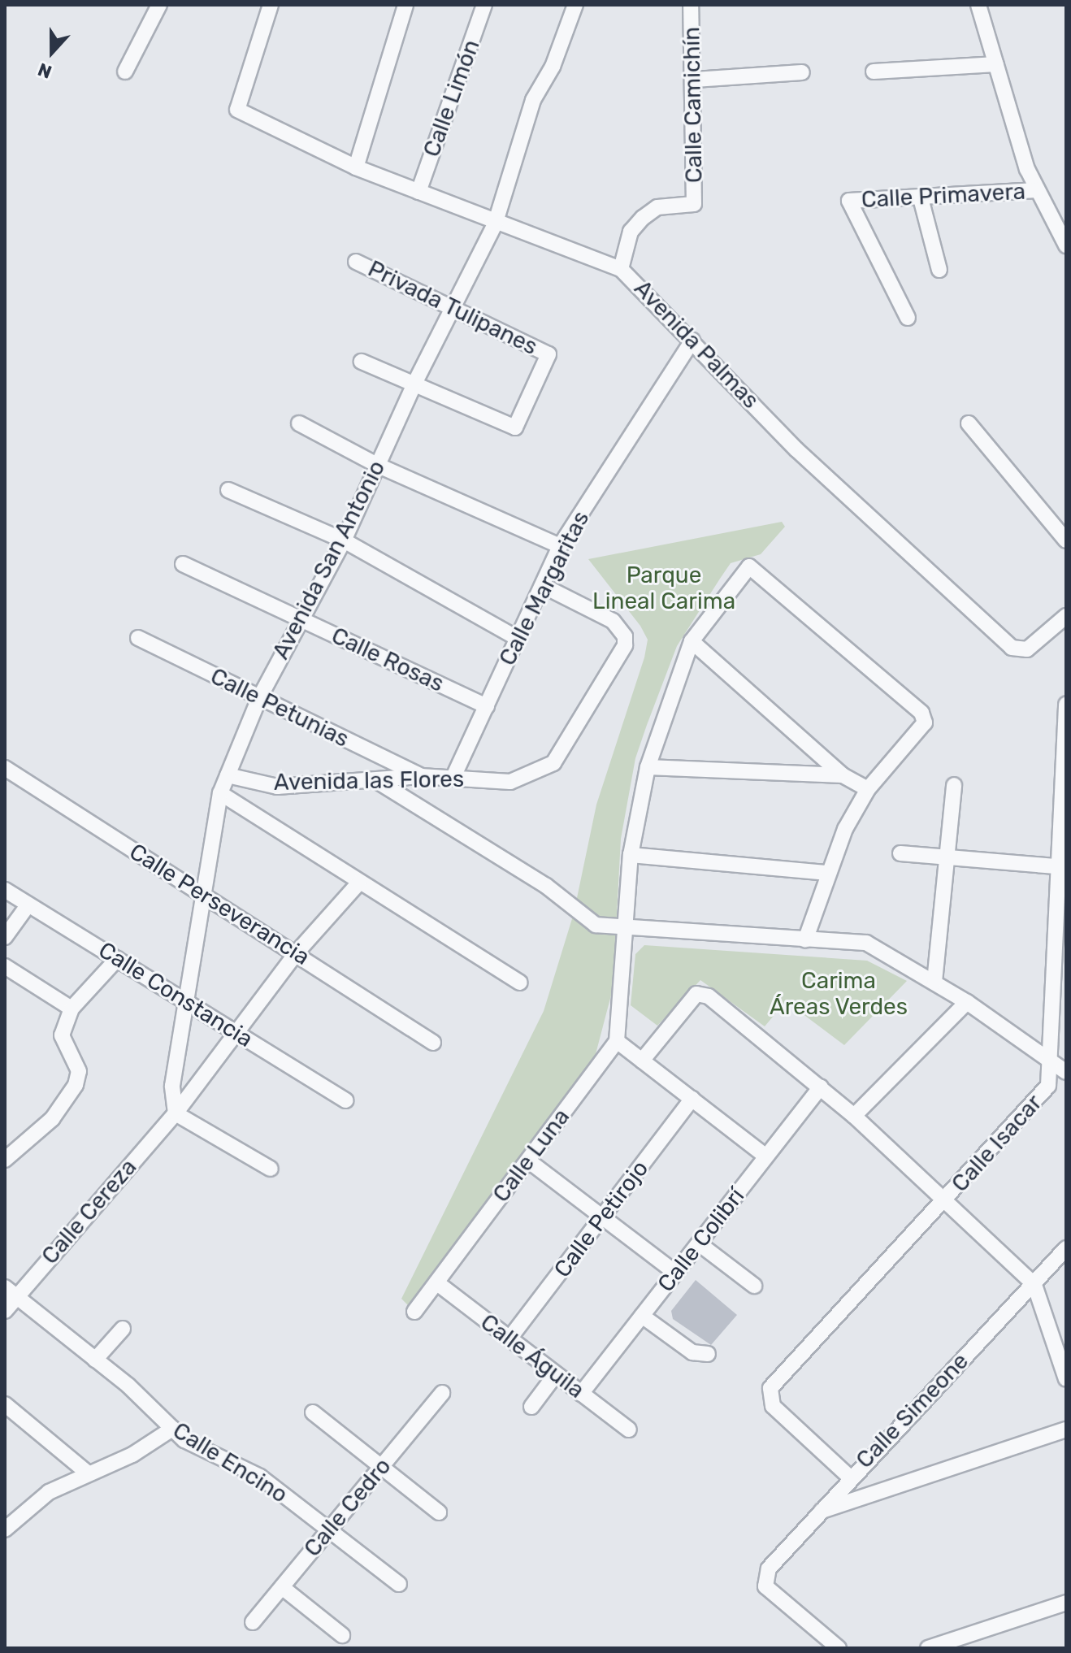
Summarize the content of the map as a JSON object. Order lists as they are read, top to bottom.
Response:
{
  "streets": {
    "street": [
      "Calle Limón",
      "Calle Camichín",
      "Calle Primavera",
      "Privada Tulipanes",
      "Avenida Palmas",
      "Avenida San Antonio",
      "Calle Margaritas",
      "Calle Rosas",
      "Calle Petunias",
      "Avenida las Flores",
      "Calle Perseverancia",
      "Calle Constancia",
      "Calle Isacar",
      "Calle Luna",
      "Calle Cereza",
      "Calle Petirojo",
      "Calle Colibrí",
      "Calle Águila",
      "Calle Simeone",
      "Calle Encino",
      "Calle Cedro"
    ]
  },
  "crossings": [
    ["Calle Limón", "Avenida Palmas"],
    ["Calle Camichín", "Avenida Palmas"],
    ["Privada Tulipanes", "Avenida San Antonio"],
    ["Avenida Palmas", "Avenida San Antonio"],
    ["Avenida Palmas", "Calle Margaritas"],
    ["Avenida San Antonio", "Calle Rosas"],
    ["Avenida San Antonio", "Calle Petunias"],
    ["Avenida San Antonio", "Avenida las Flores"],
    ["Avenida San Antonio", "Calle Perseverancia"],
    ["Avenida San Antonio", "Calle Constancia"],
    ["Avenida San Antonio", "Calle Cereza"],
    ["Calle Margaritas", "Calle Rosas"],
    ["Calle Margaritas", "Avenida las Flores"],
    ["Calle Petunias", "Avenida las Flores"],
    ["Calle Perseverancia", "Calle Cereza"],
    ["Calle Constancia", "Calle Cereza"],
    ["Calle Isacar", "Calle Simeone"],
    ["Calle Luna", "Calle Águila"],
    ["Calle Cereza", "Calle Encino"],
    ["Calle Petirojo", "Calle Águila"],
    ["Calle Colibrí", "Calle Águila"],
    ["Calle Encino", "Calle Cedro"]
  ],
  "parks": ["Parque Lineal Carima", "Carima Áreas Verdes"],
  "north": "bottom"
}
